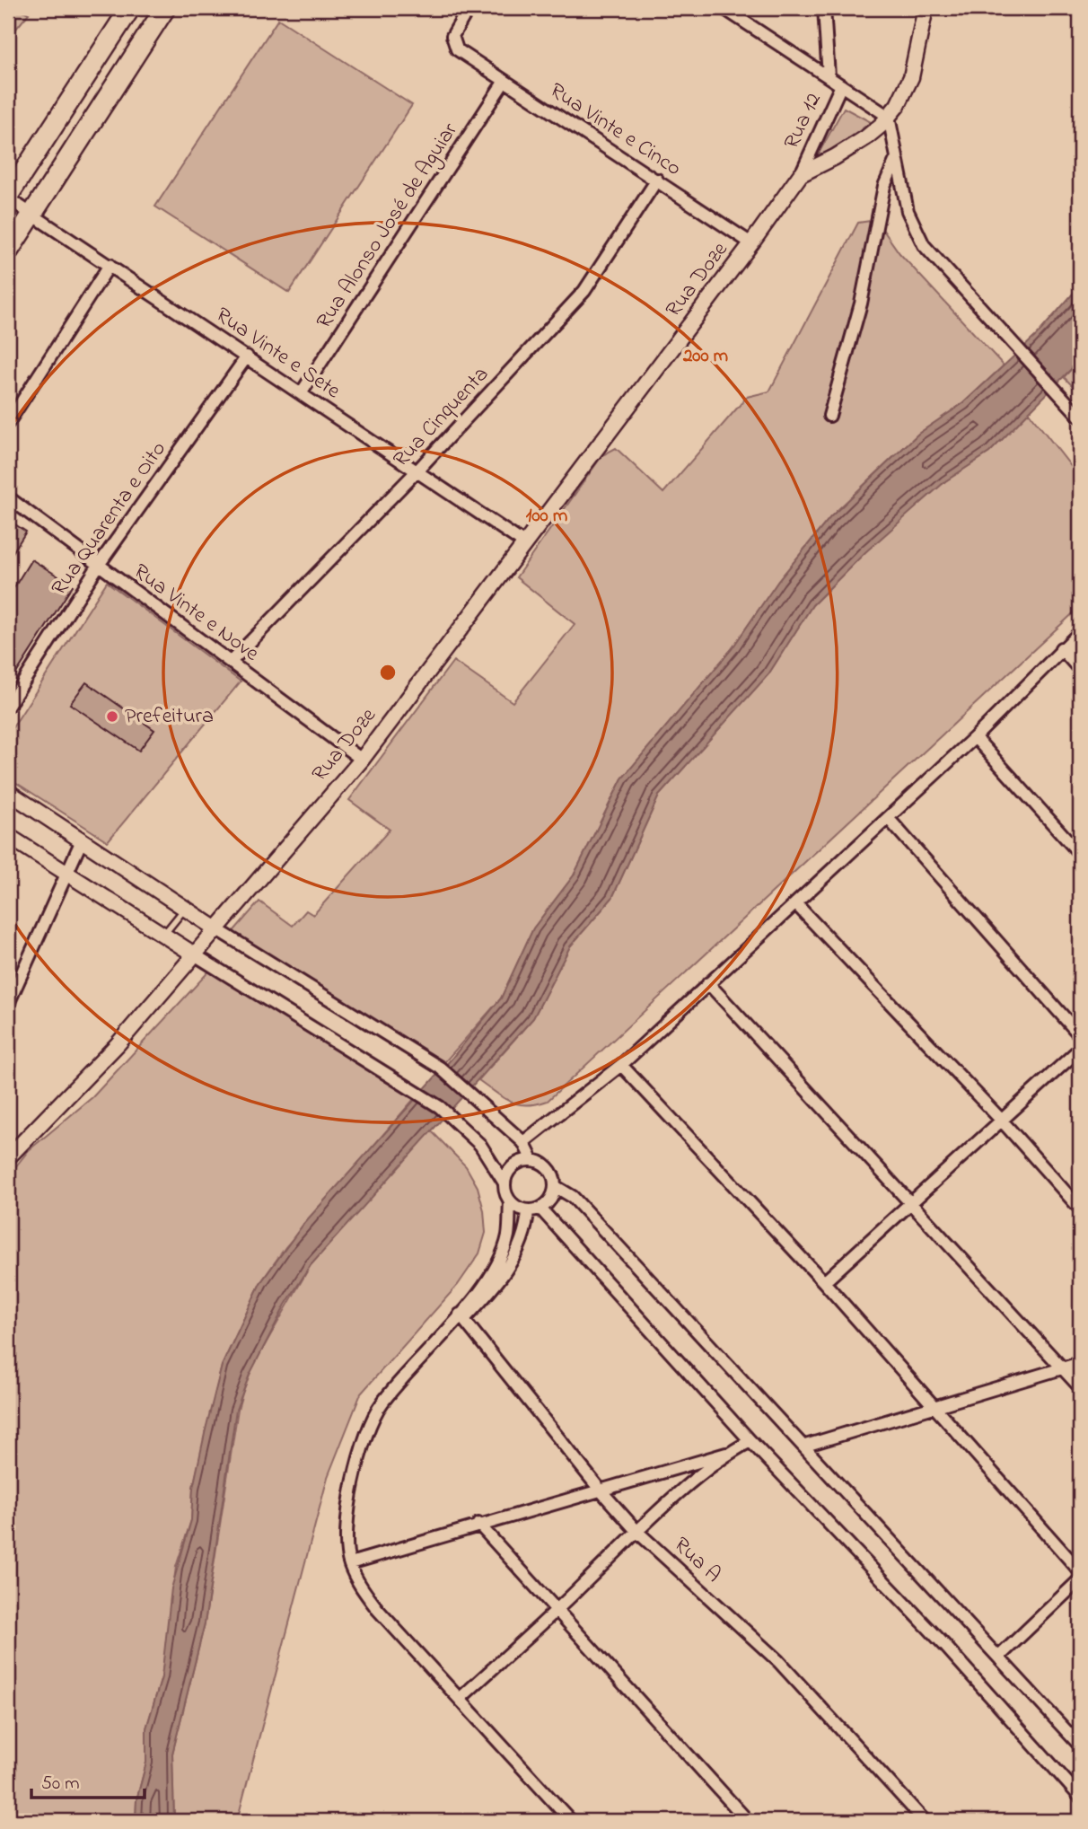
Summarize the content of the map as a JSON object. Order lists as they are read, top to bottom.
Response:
{
  "streets": {
    "street": [
      "Rua 12",
      "Rua Vinte e Cinco",
      "Rua Alonso José de Aguiar",
      "Rua Doze",
      "Rua Vinte e Sete",
      "Rua Cinquenta",
      "Rua Quarenta e Oito",
      "Rua Vinte e Nove",
      "Rua A"
    ]
  },
  "crossings": [
    ["Rua 12", "Rua Doze"],
    ["Rua Vinte e Cinco", "Rua Alonso José de Aguiar"],
    ["Rua Vinte e Cinco", "Rua Doze"],
    ["Rua Vinte e Cinco", "Rua Cinquenta"],
    ["Rua Alonso José de Aguiar", "Rua Vinte e Sete"],
    ["Rua Doze", "Rua Vinte e Sete"],
    ["Rua Doze", "Rua Vinte e Nove"],
    ["Rua Vinte e Sete", "Rua Cinquenta"],
    ["Rua Vinte e Sete", "Rua Quarenta e Oito"],
    ["Rua Cinquenta", "Rua Vinte e Nove"],
    ["Rua Quarenta e Oito", "Rua Vinte e Nove"]
  ],
  "places": ["Prefeitura"],
  "scale_bar": "50 m",
  "rings": ["200 m", "100 m"]
}
